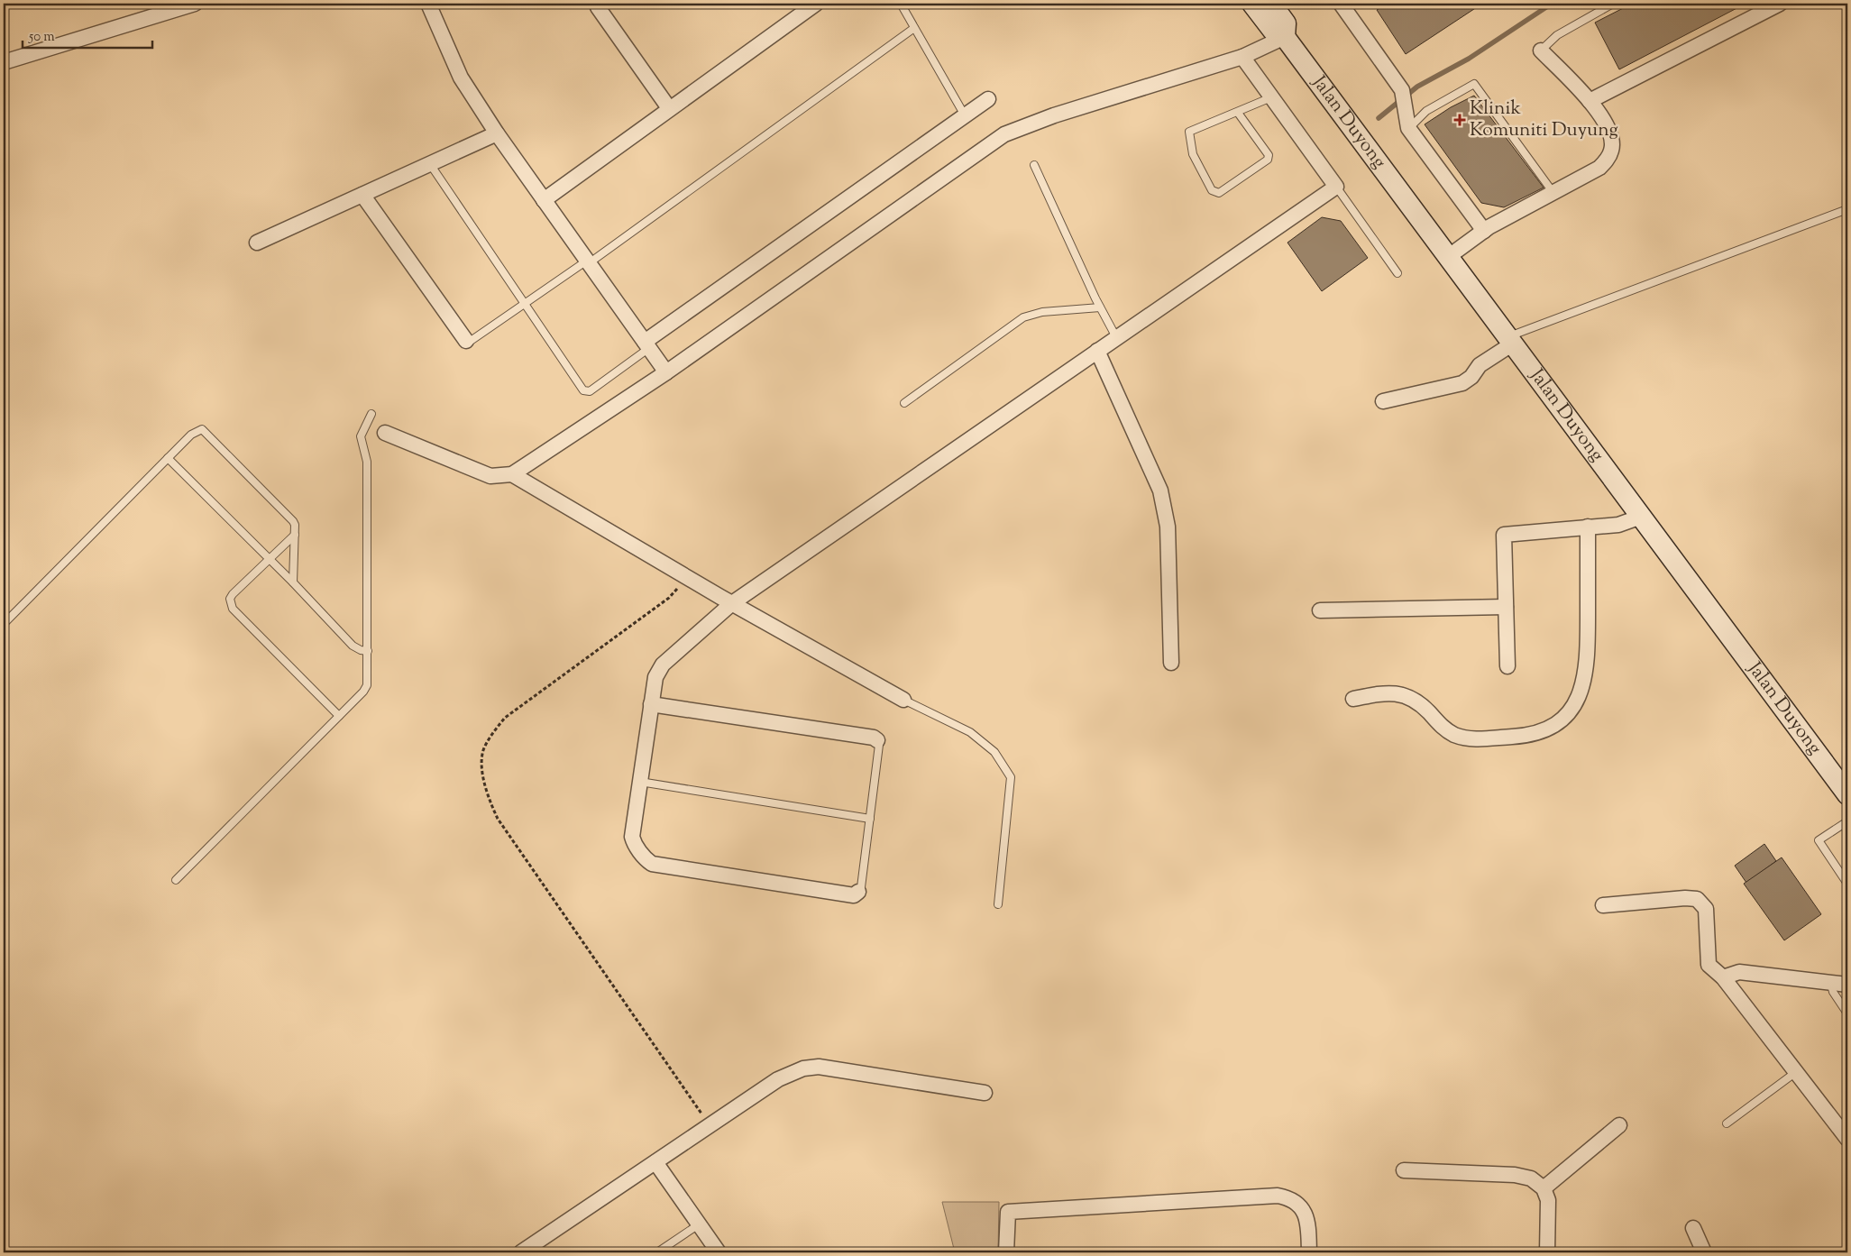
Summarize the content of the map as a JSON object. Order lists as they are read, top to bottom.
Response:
{
  "streets": {
    "main road": ["Jalan Duyong"]
  },
  "places": {
    "health": ["Klinik Komuniti Duyung"]
  },
  "scale_bar": "50 m"
}
